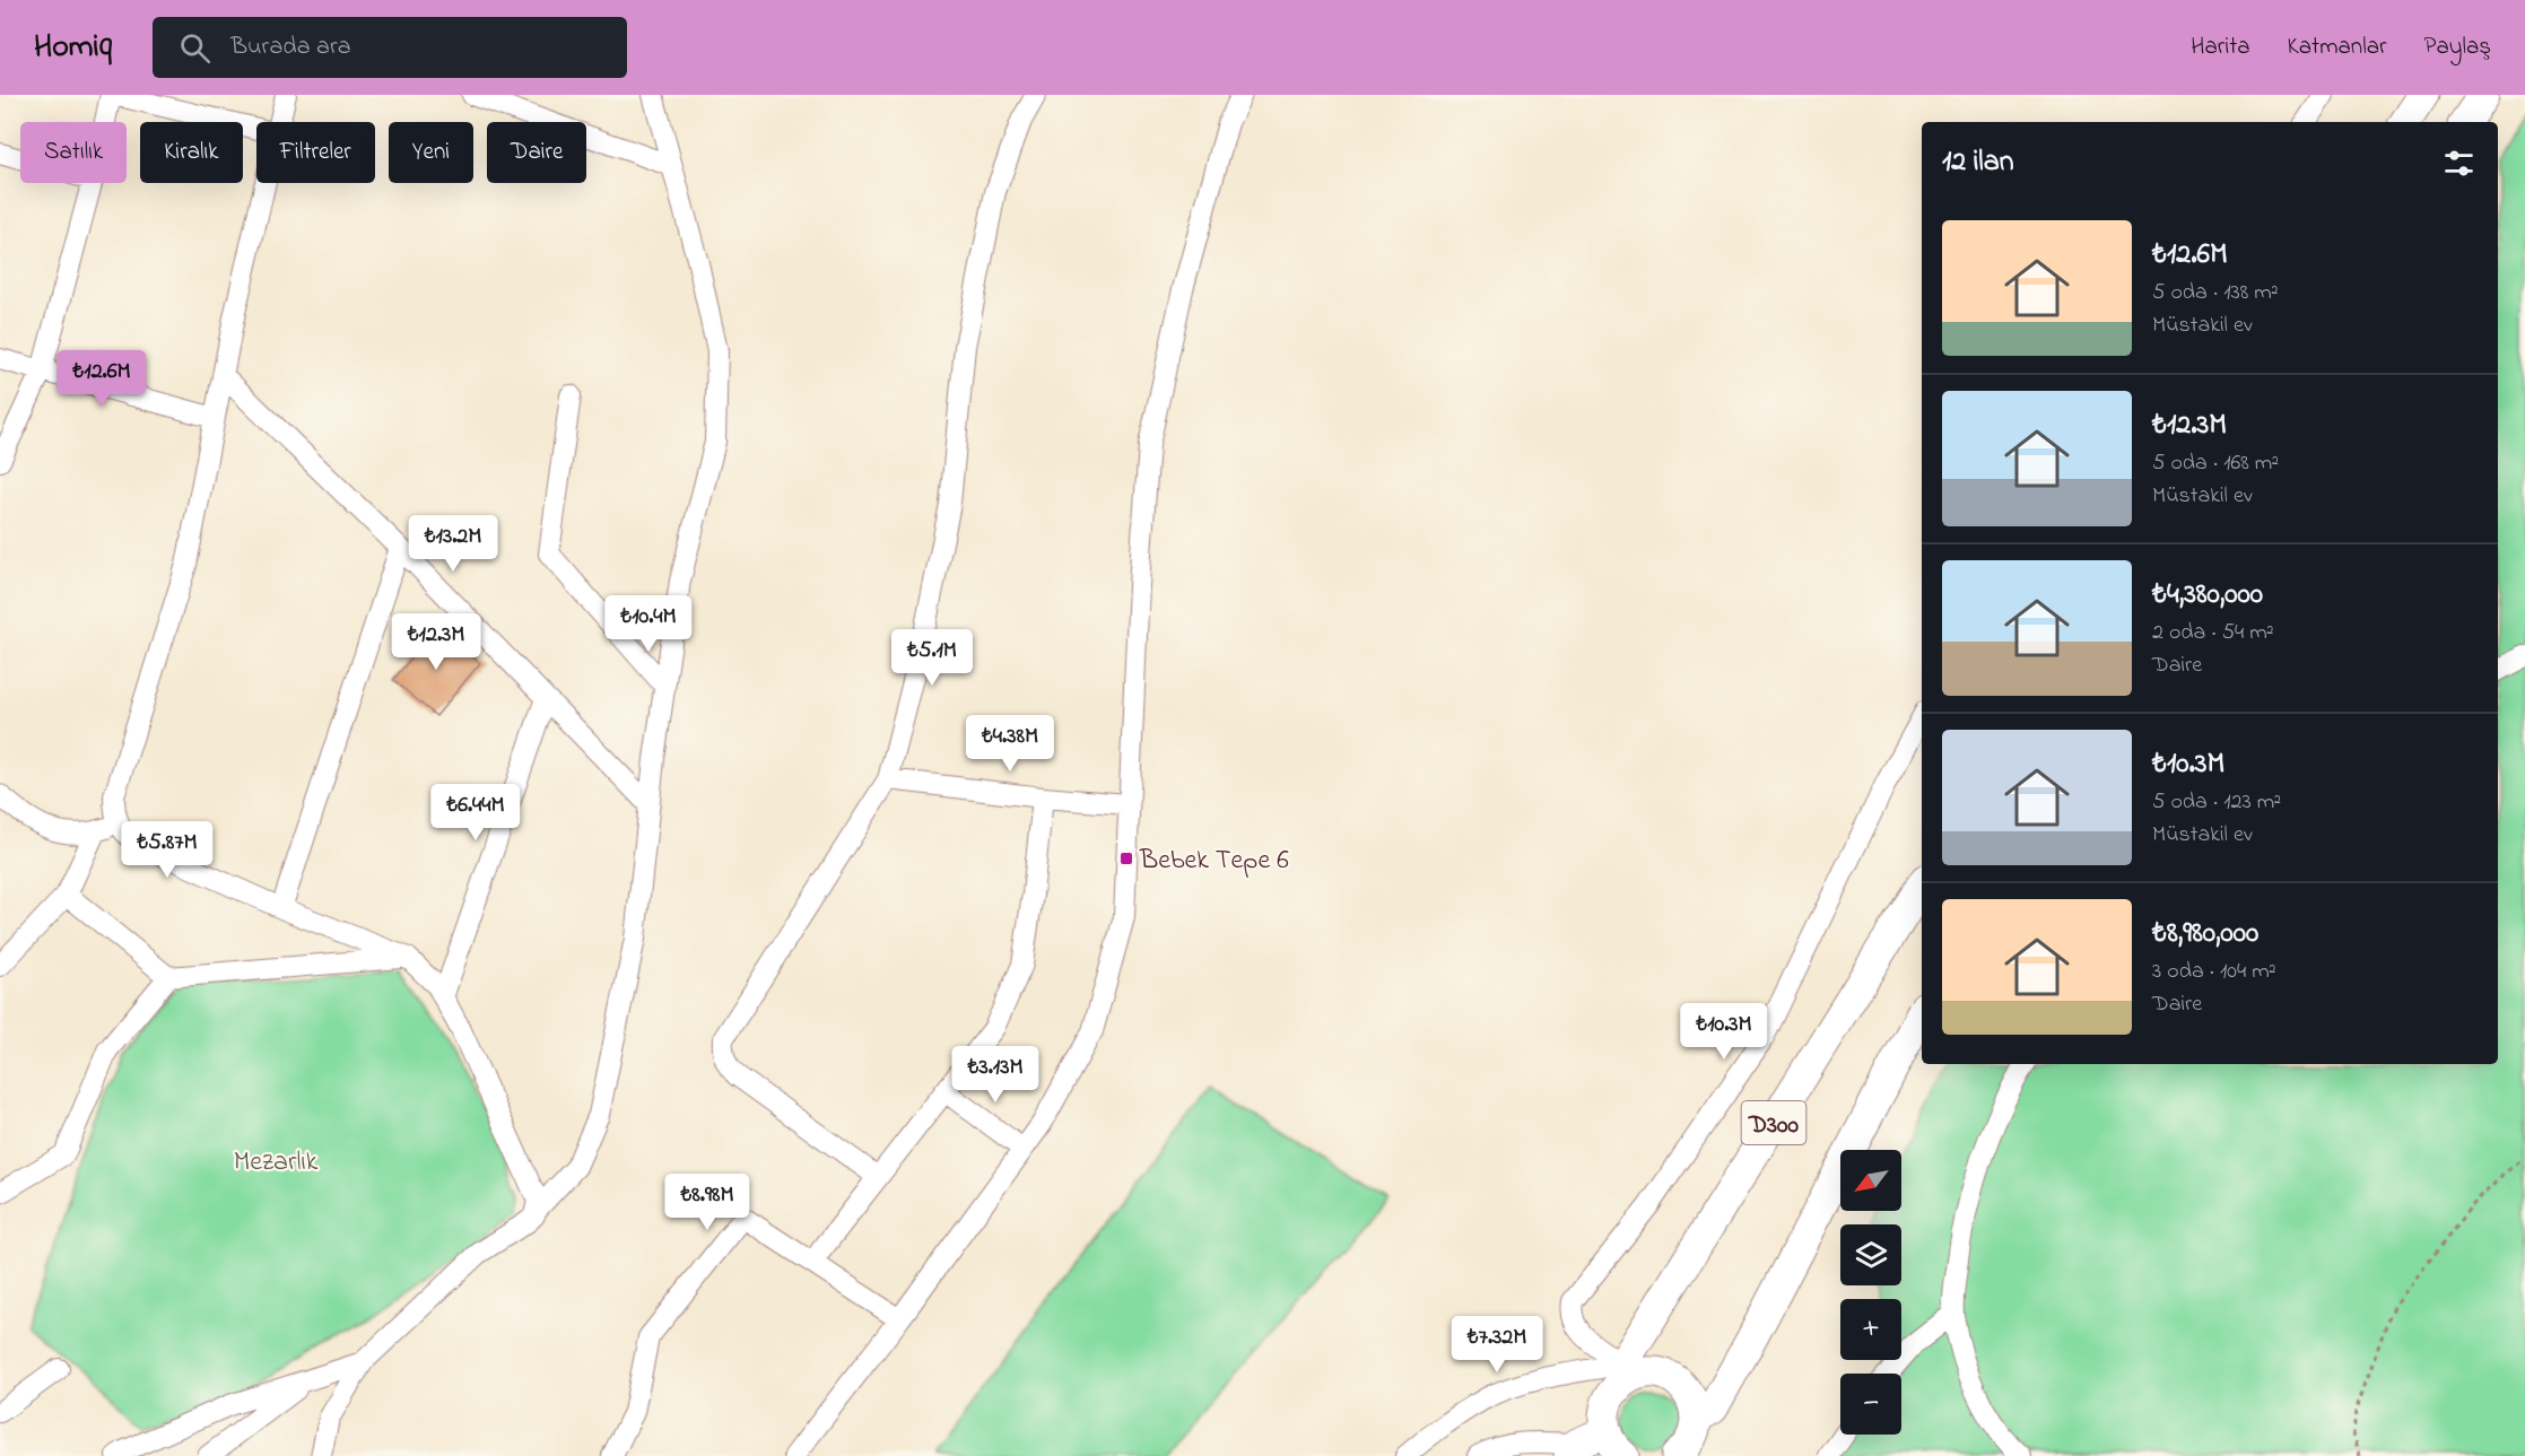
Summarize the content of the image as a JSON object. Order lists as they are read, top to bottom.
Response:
{
  "streets": {
    "highway": ["D300"]
  },
  "parks": ["Mezarlık"],
  "places": {
    "transit": ["Bebek Tepe 6"]
  },
  "north": "bottom left",
  "page": {
    "header": "Homiq",
    "search": "Burada ara",
    "nav": ["Harita", "Katmanlar", "Paylaş"],
    "chip": [
      "Satılık",
      "Kiralık",
      "Filtreler",
      "Yeni",
      "Daire"
    ],
    "heading": "12 ilan",
    "list": [
      {
        "name": "₺12.6M",
        "note": "5 oda · 138 m² · Müstakil ev"
      },
      {
        "name": "₺12.3M",
        "note": "5 oda · 168 m² · Müstakil ev"
      },
      {
        "name": "₺4,380,000",
        "note": "2 oda · 54 m² · Daire"
      },
      {
        "name": "₺10.3M",
        "note": "5 oda · 123 m² · Müstakil ev"
      },
      {
        "name": "₺8,980,000",
        "note": "3 oda · 104 m² · Daire"
      }
    ],
    "price": [
      "₺12.6M",
      "₺13.2M",
      "₺10.4M",
      "₺12.3M",
      "₺5.1M",
      "₺4.38M",
      "₺6.44M",
      "₺5.87M",
      "₺10.3M",
      "₺3.13M",
      "₺8.98M",
      "₺7.32M"
    ],
    "map_buttons": ["+", "−"]
  }
}
